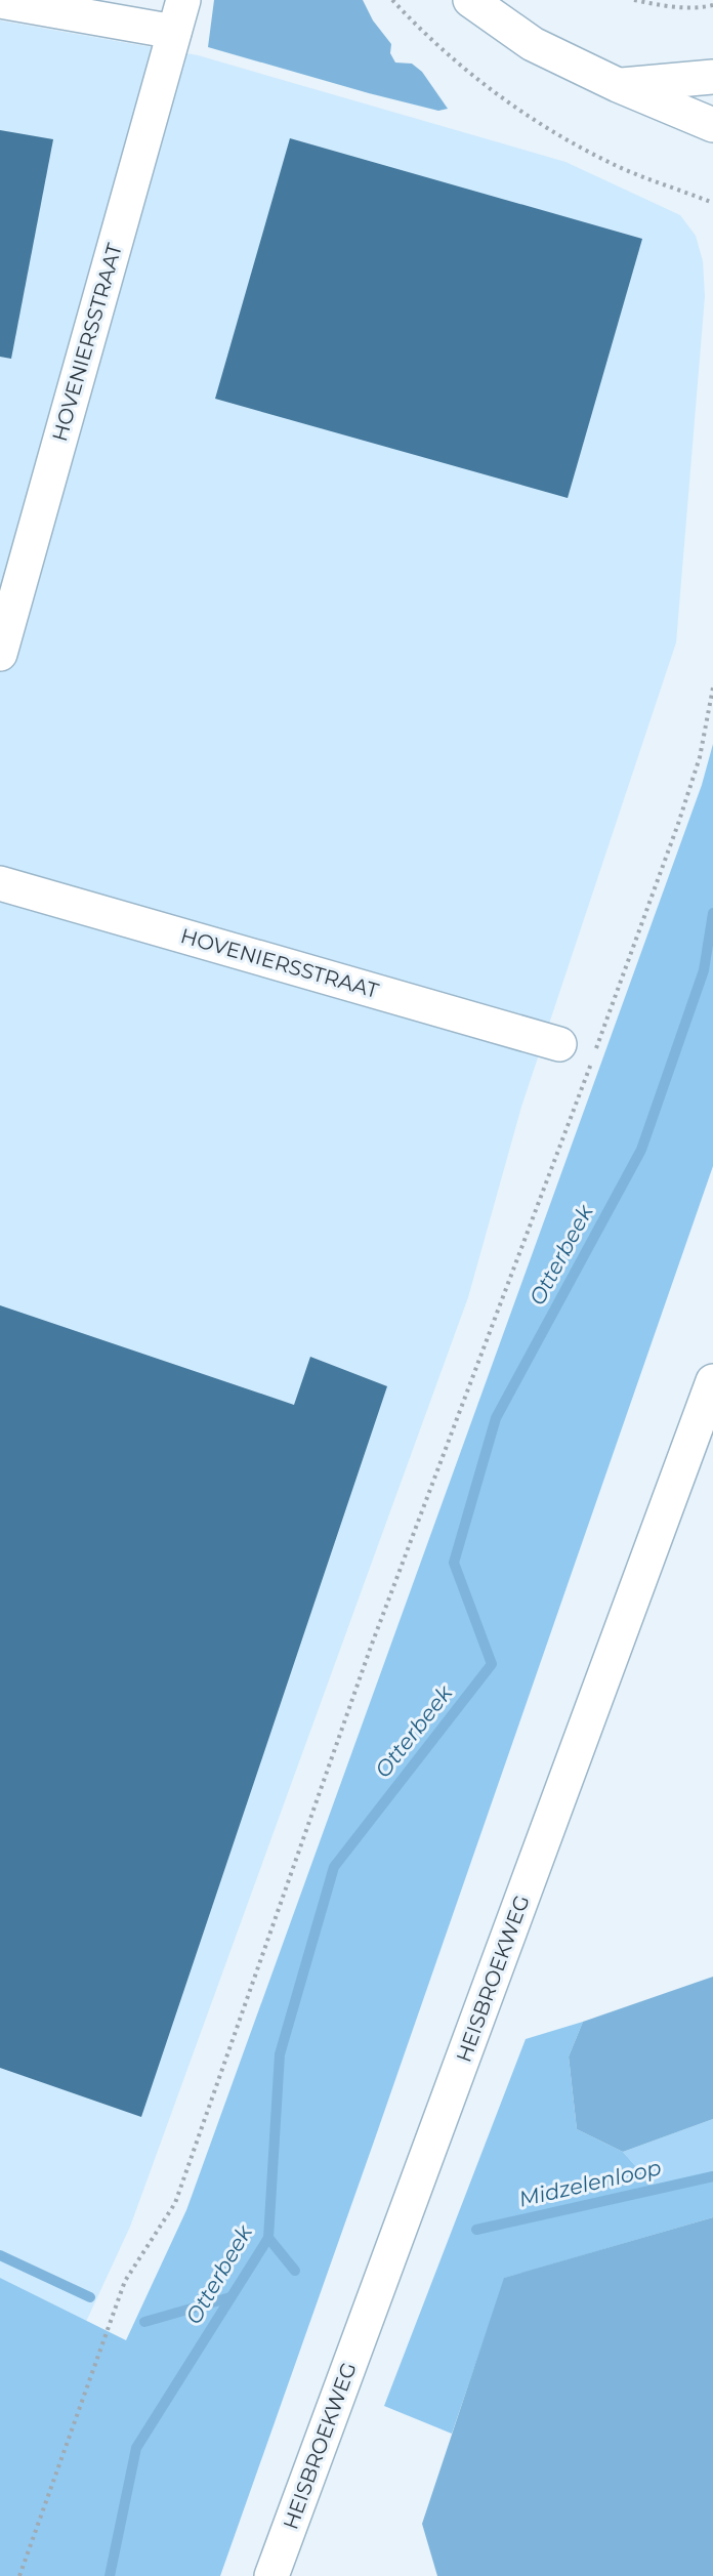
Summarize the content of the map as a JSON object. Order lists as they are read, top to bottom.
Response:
{
  "streets": {
    "street": ["HOVENIERSSTRAAT", "HEISBROEKWEG"]
  },
  "water": ["Otterbeek", "Midzelenloop"]
}
